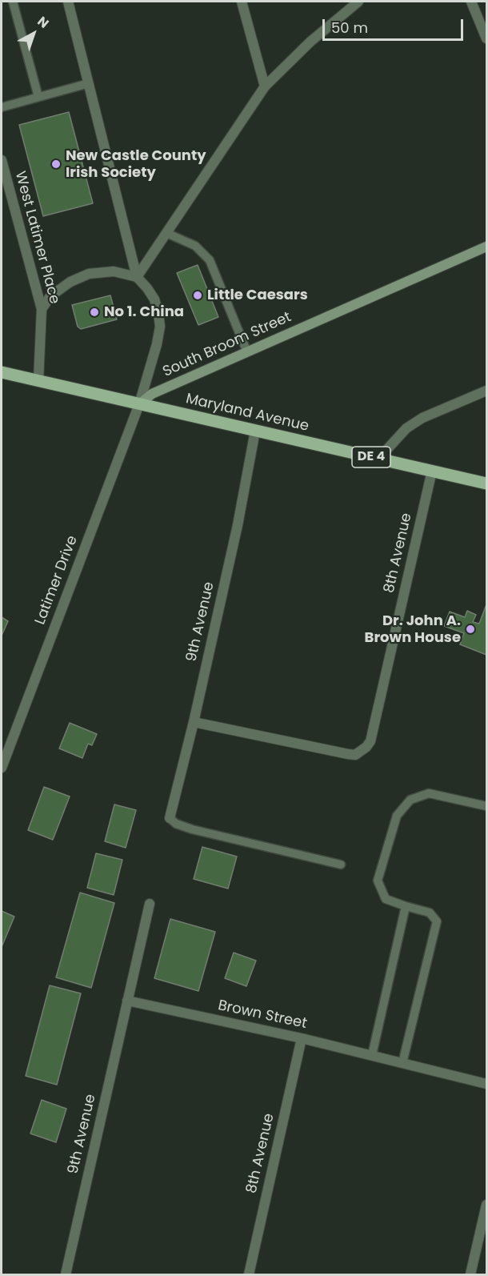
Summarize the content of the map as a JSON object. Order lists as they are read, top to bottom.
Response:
{
  "streets": {
    "main road": ["Maryland Avenue", "DE 4"],
    "street": [
      "West Latimer Place",
      "South Broom Street",
      "8th Avenue",
      "Latimer Drive",
      "9th Avenue",
      "Brown Street"
    ]
  },
  "crossings": [
    ["West Latimer Place", "South Broom Street"],
    ["West Latimer Place", "Maryland Avenue"],
    ["West Latimer Place", "Latimer Drive"],
    ["South Broom Street", "Maryland Avenue"],
    ["South Broom Street", "Latimer Drive"],
    ["Maryland Avenue", "8th Avenue"],
    ["Maryland Avenue", "Latimer Drive"],
    ["Maryland Avenue", "9th Avenue"],
    ["8th Avenue", "9th Avenue"],
    ["8th Avenue", "Brown Street"],
    ["9th Avenue", "Brown Street"]
  ],
  "places": [
    "New Castle County Irish Society",
    "Little Caesars",
    "No 1. China",
    "Dr. John A. Brown House"
  ],
  "scale_bar": "50 m",
  "north": "top right"
}
